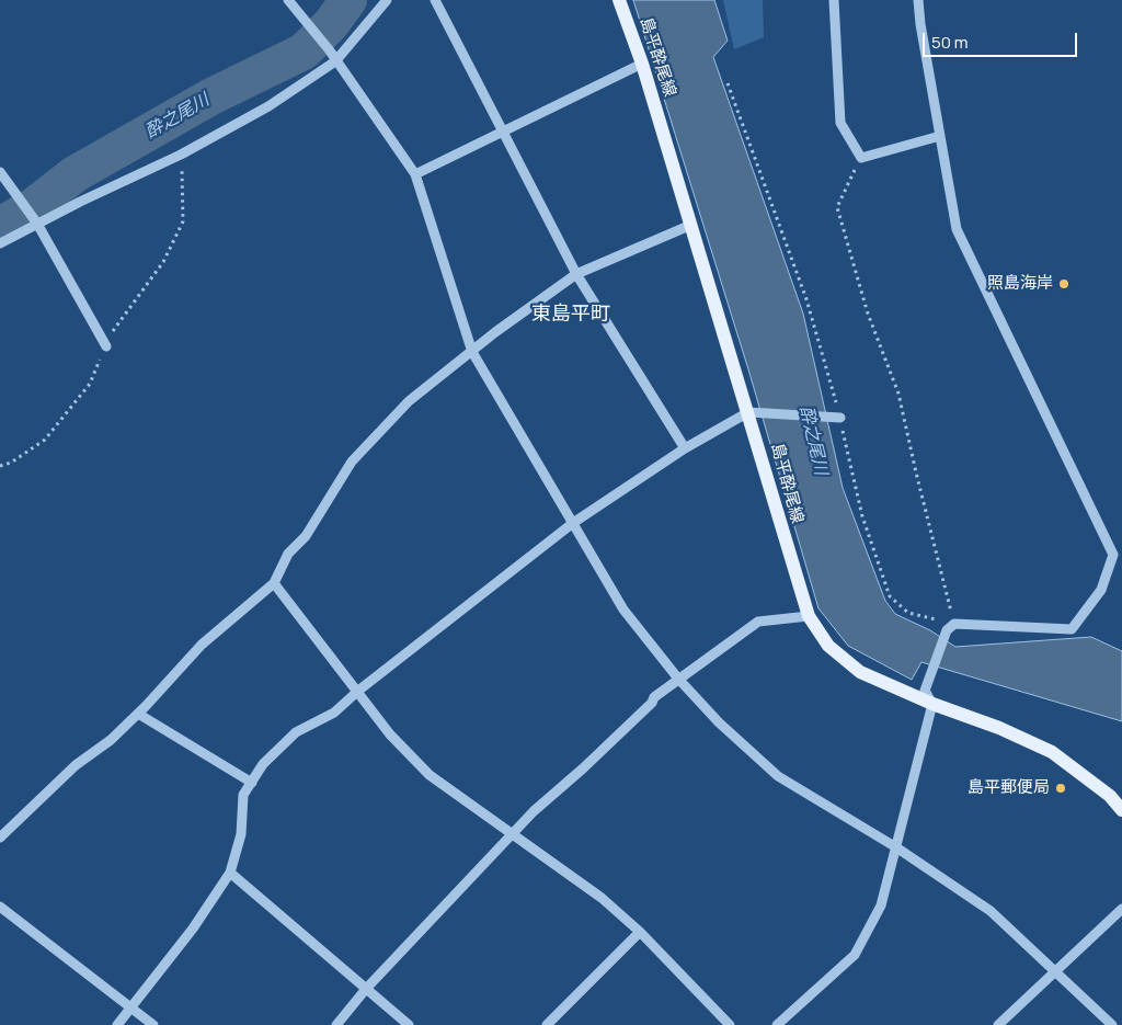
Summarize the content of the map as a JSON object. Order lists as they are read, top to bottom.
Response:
{
  "streets": {
    "main road": ["島平酔尾線"]
  },
  "districts": ["東島平町"],
  "water": ["酔之尾川"],
  "places": ["照島海岸", "島平郵便局"],
  "scale_bar": "50 m"
}
